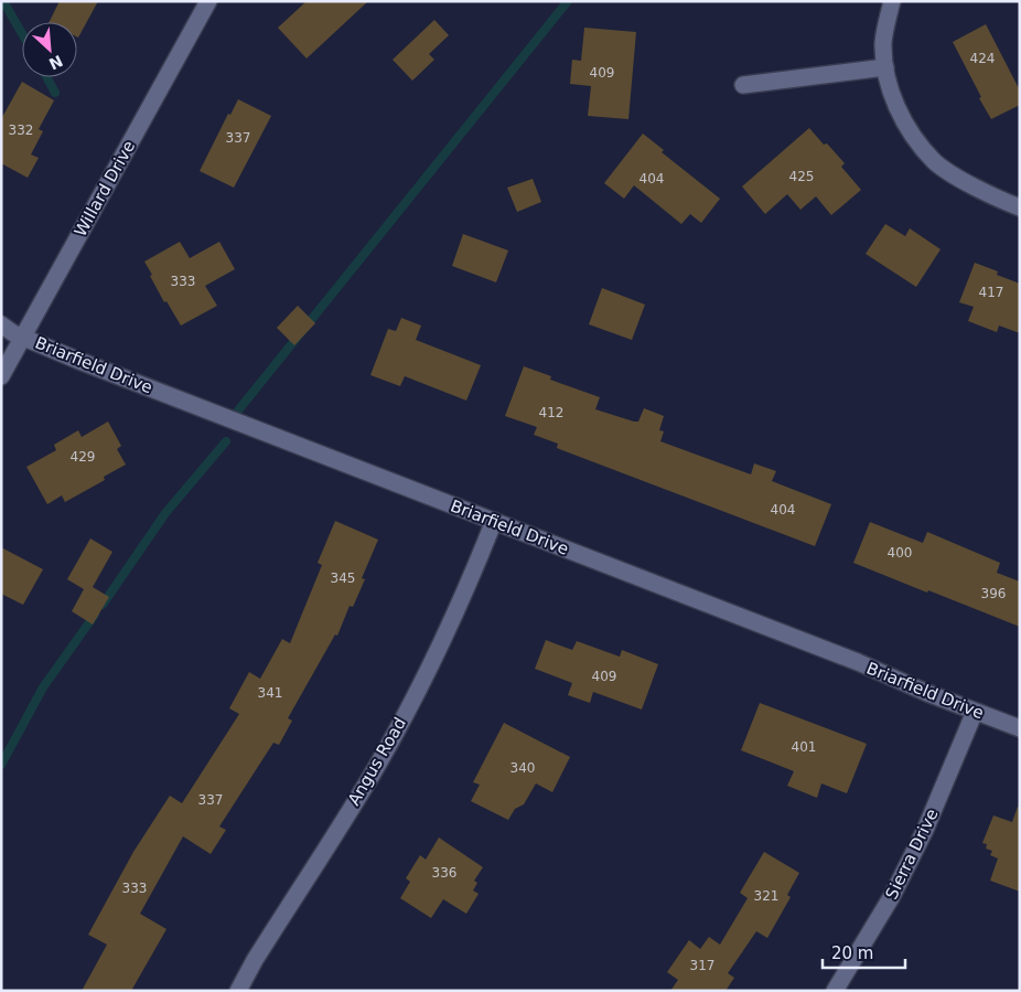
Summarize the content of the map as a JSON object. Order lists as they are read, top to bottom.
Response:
{
  "streets": {
    "street": [
      "Willard Drive",
      "Briarfield Drive",
      "Angus Road",
      "Sierra Drive"
    ]
  },
  "crossings": [
    ["Willard Drive", "Briarfield Drive"],
    ["Briarfield Drive", "Angus Road"],
    ["Briarfield Drive", "Sierra Drive"]
  ],
  "house_numbers": [
    "424",
    "409",
    "332",
    "337",
    "425",
    "404",
    "333",
    "417",
    "412",
    "429",
    "404",
    "400",
    "345",
    "396",
    "409",
    "341",
    "401",
    "340",
    "337",
    "336",
    "333",
    "321",
    "317"
  ],
  "scale_bar": "20 m",
  "north": "bottom right"
}
